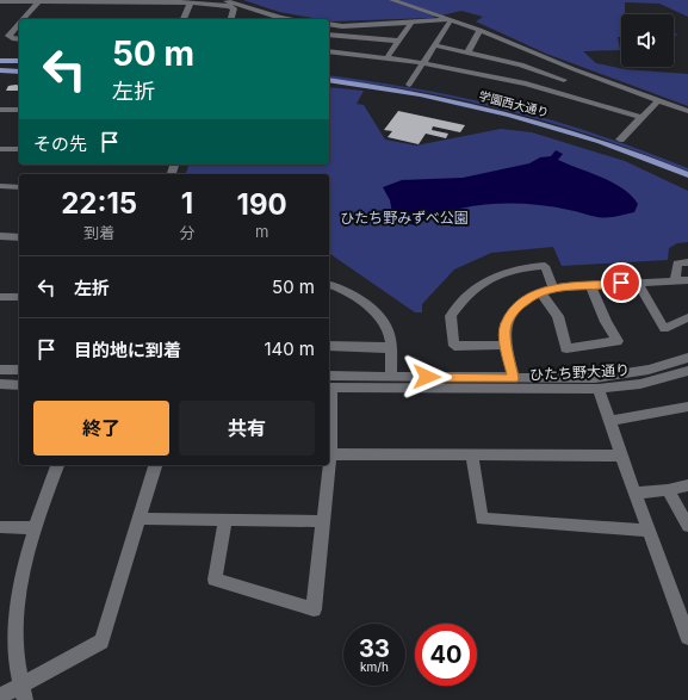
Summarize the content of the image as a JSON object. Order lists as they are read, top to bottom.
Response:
{
  "streets": {
    "main road": ["学園西大通り"],
    "street": ["ひたち野大通り"]
  },
  "parks": ["ひたち野みずべ公園"],
  "page": {
    "turn": ["50 m", "左折"],
    "then": "その先",
    "eta": [
      "22:15",
      "到着",
      "1",
      "分",
      "190",
      "m"
    ],
    "list": [
      {
        "name": "左折",
        "value": "50 m"
      },
      {
        "name": "目的地に到着",
        "value": "140 m"
      }
    ],
    "buttons": ["終了", "共有"],
    "speed": "33 km/h",
    "limit": "40"
  }
}
